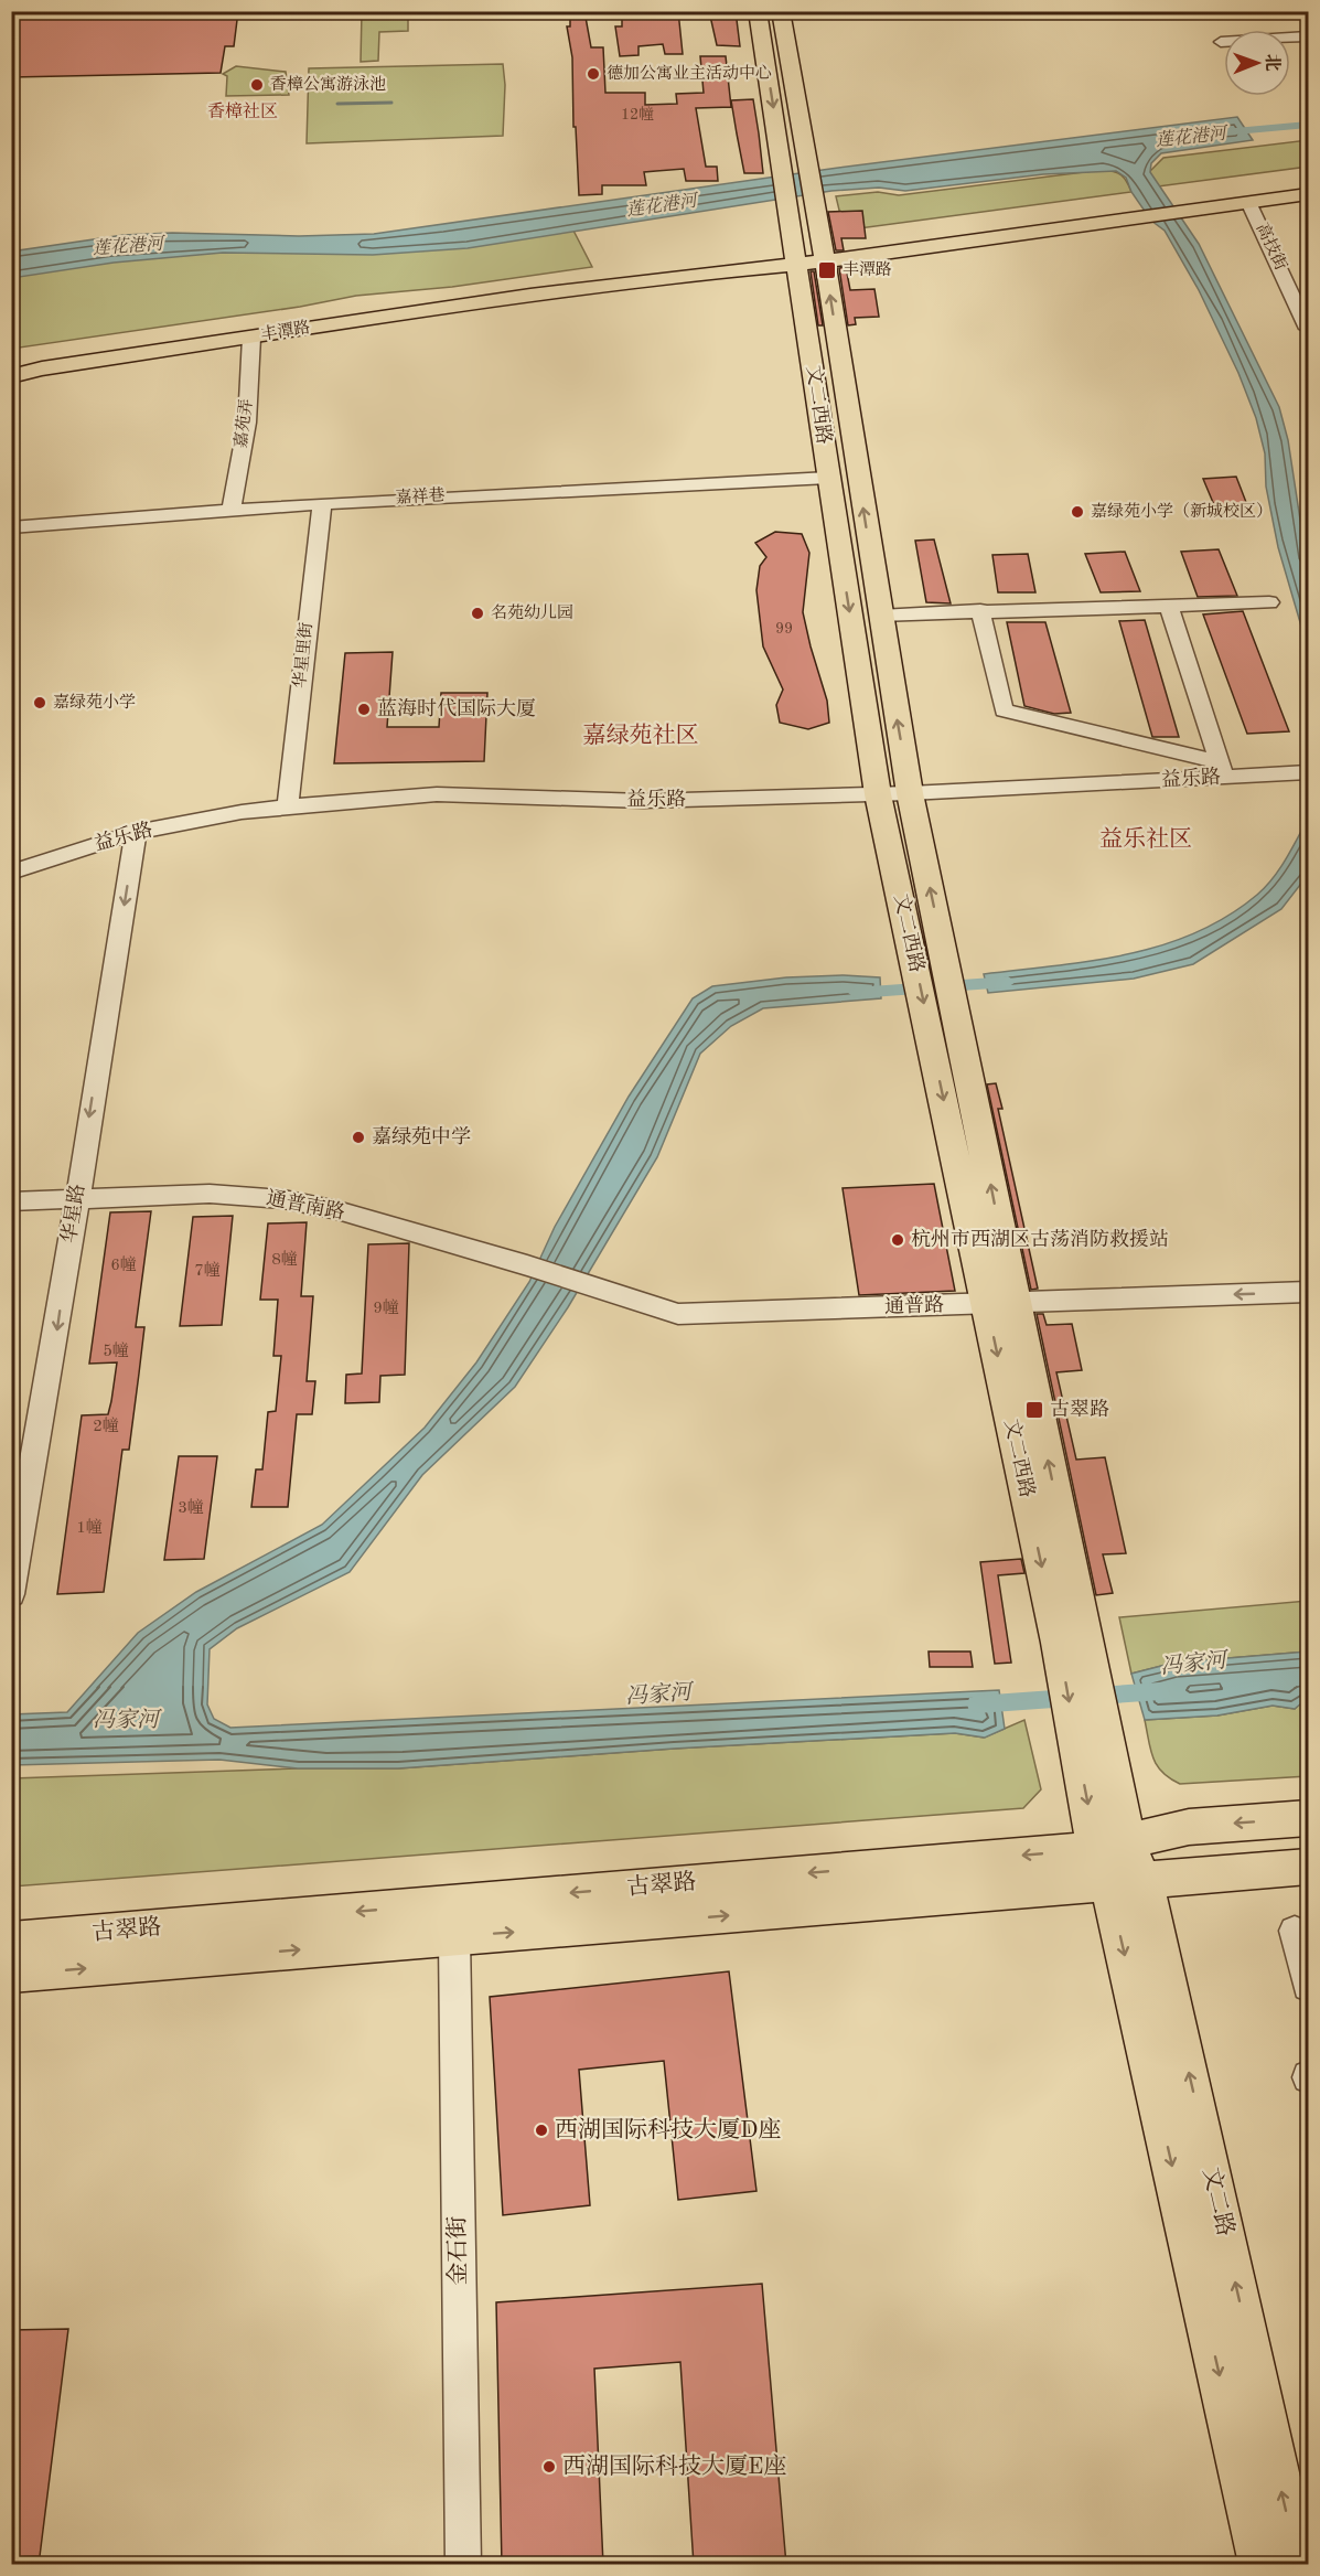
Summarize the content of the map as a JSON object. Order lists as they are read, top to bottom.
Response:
{
  "streets": {
    "main road": [
      "丰潭路",
      "文二西路",
      "古翠路",
      "文二路"
    ],
    "street": [
      "高技街",
      "嘉苑弄",
      "嘉祥巷",
      "华星里街",
      "益乐路",
      "通普南路",
      "华星路",
      "通普路",
      "金石街"
    ]
  },
  "crossings": [
    ["高技街", "丰潭路"],
    ["丰潭路", "文二西路"],
    ["丰潭路", "嘉苑弄"],
    ["文二西路", "嘉祥巷"],
    ["文二西路", "益乐路"],
    ["文二西路", "通普路"],
    ["文二西路", "古翠路"],
    ["文二西路", "文二路"],
    ["嘉苑弄", "嘉祥巷"],
    ["嘉祥巷", "华星里街"],
    ["华星里街", "益乐路"],
    ["益乐路", "华星路"],
    ["通普南路", "华星路"],
    ["通普南路", "通普路"],
    ["古翠路", "文二路"],
    ["古翠路", "金石街"]
  ],
  "one_way": ["华星路", "通普路"],
  "districts": ["香樟社区", "嘉绿苑社区", "益乐社区"],
  "water": ["莲花港河", "冯家河"],
  "places": {
    "other": [
      "德加公寓业主活动中心",
      "香樟公寓游泳池",
      "嘉绿苑小学（新城校区）",
      "名苑幼儿园",
      "嘉绿苑小学",
      "蓝海时代国际大厦",
      "嘉绿苑中学",
      "杭州市西湖区古荡消防救援站",
      "西湖国际科技大厦D座",
      "西湖国际科技大厦E座"
    ],
    "transit": ["丰潭路", "古翠路"]
  },
  "house_numbers": [
    "12幢",
    "99",
    "8幢",
    "6幢",
    "7幢",
    "9幢",
    "5幢",
    "2幢",
    "3幢",
    "1幢"
  ],
  "north": "right"
}
